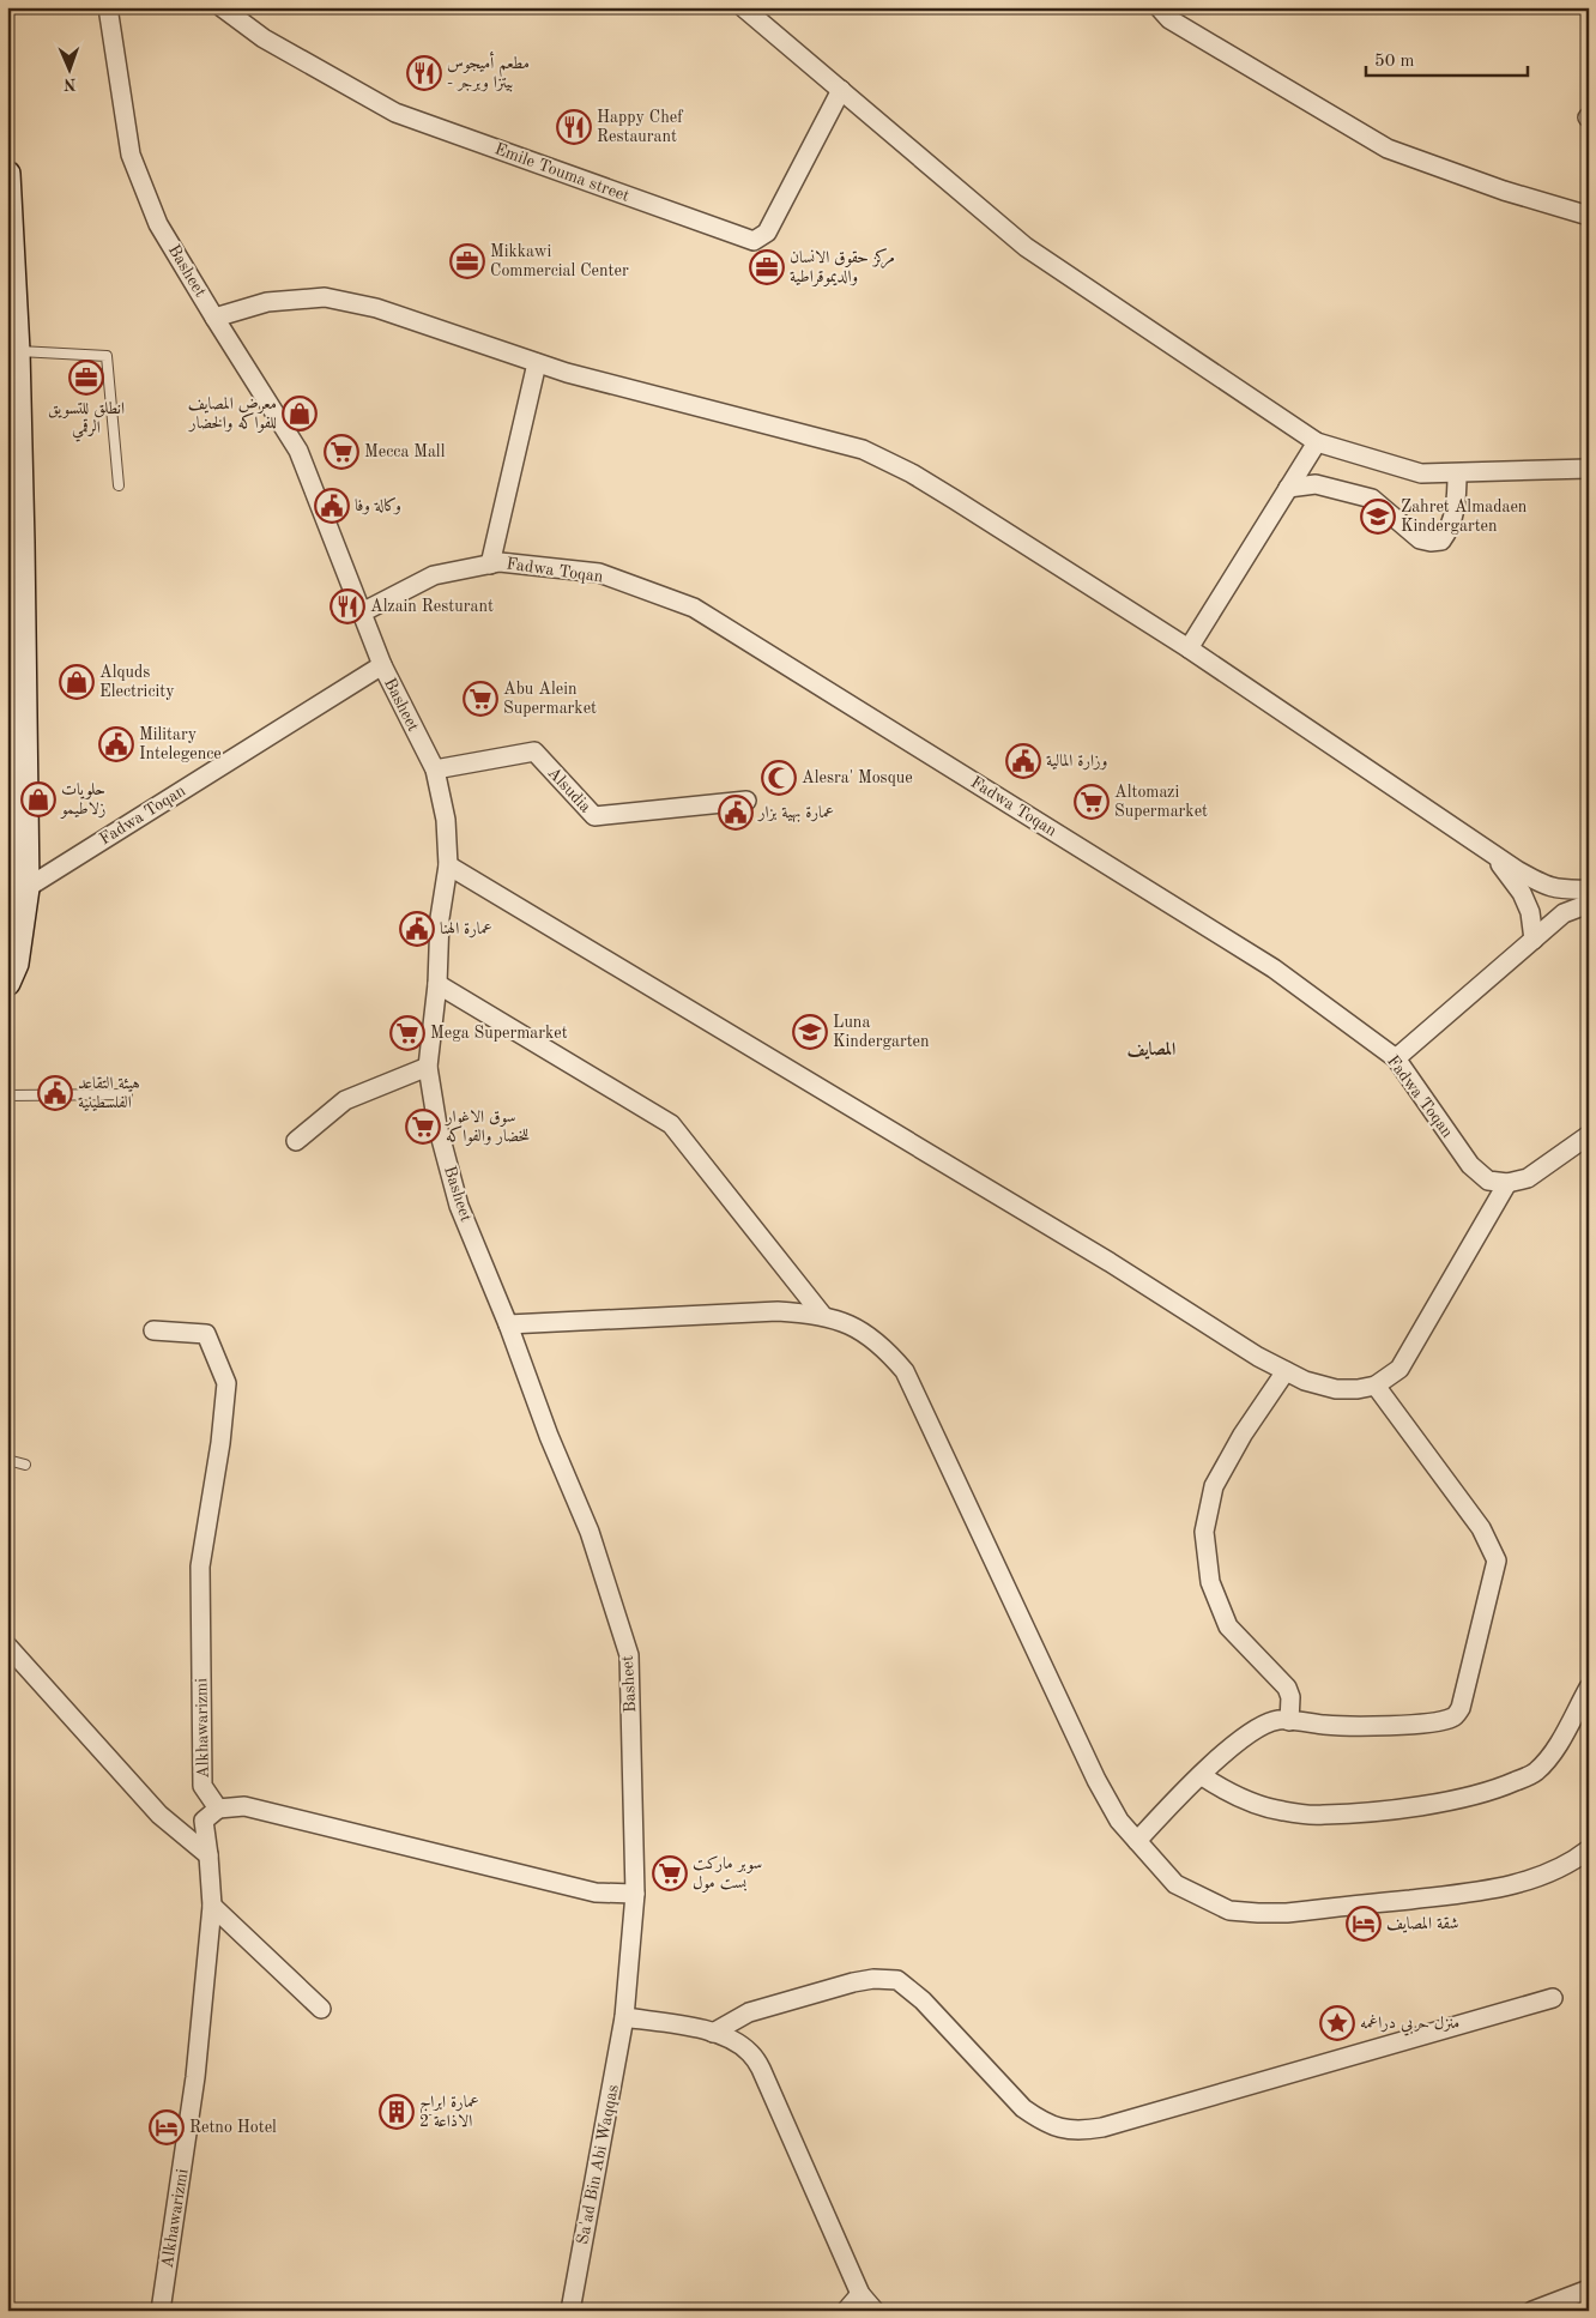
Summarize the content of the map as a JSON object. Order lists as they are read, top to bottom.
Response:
{
  "streets": {
    "street": [
      "Emile Touma street",
      "Basheet",
      "Fadwa Toqan",
      "Alsudia",
      "Alkhawarizmi",
      "Sa'ad Bin Abi Waqqas"
    ]
  },
  "crossings": [
    ["Basheet", "Fadwa Toqan"],
    ["Basheet", "Alsudia"],
    ["Basheet", "Sa'ad Bin Abi Waqqas"]
  ],
  "districts": ["المصايف"],
  "places": {
    "restaurant": ["مطعم أميجوس - بيتزا وبرجر", "Happy Chef Restaurant", "Alzain Resturant"],
    "office": ["Mikkawi Commercial Center", "مركز حقوق الانسان والديموقراطية", "انطلق للتسويق الرقمي"],
    "shop": ["معرض المصايف للفواكه والخضار", "Alquds Electricity", "حلويات زلاطيمو"],
    "supermarket": [
      "Mecca Mall",
      "Abu Alein Supermarket",
      "Altomazi Supermarket",
      "Mega Supermarket",
      "سوق الاغوار للخضار والفواكه",
      "سوبر ماركت بست مول"
    ],
    "public building": [
      "وكالة وفا",
      "Military Intelegence",
      "وزارة المالية",
      "عمارة بهية بزار",
      "عمارة الهنا",
      "هيئة التقاعد الفلسطينية"
    ],
    "school or university": ["Zahret Almadaen Kindergarten", "Luna Kindergarten"],
    "mosque": ["Alesra' Mosque"],
    "hotel": ["شقة المصايف", "Retno Hotel"],
    "place": ["منزل حربي دراغمه"],
    "building": ["عمارة ابراج الاذاعة 2"]
  },
  "scale_bar": "50 m",
  "north": "bottom"
}
